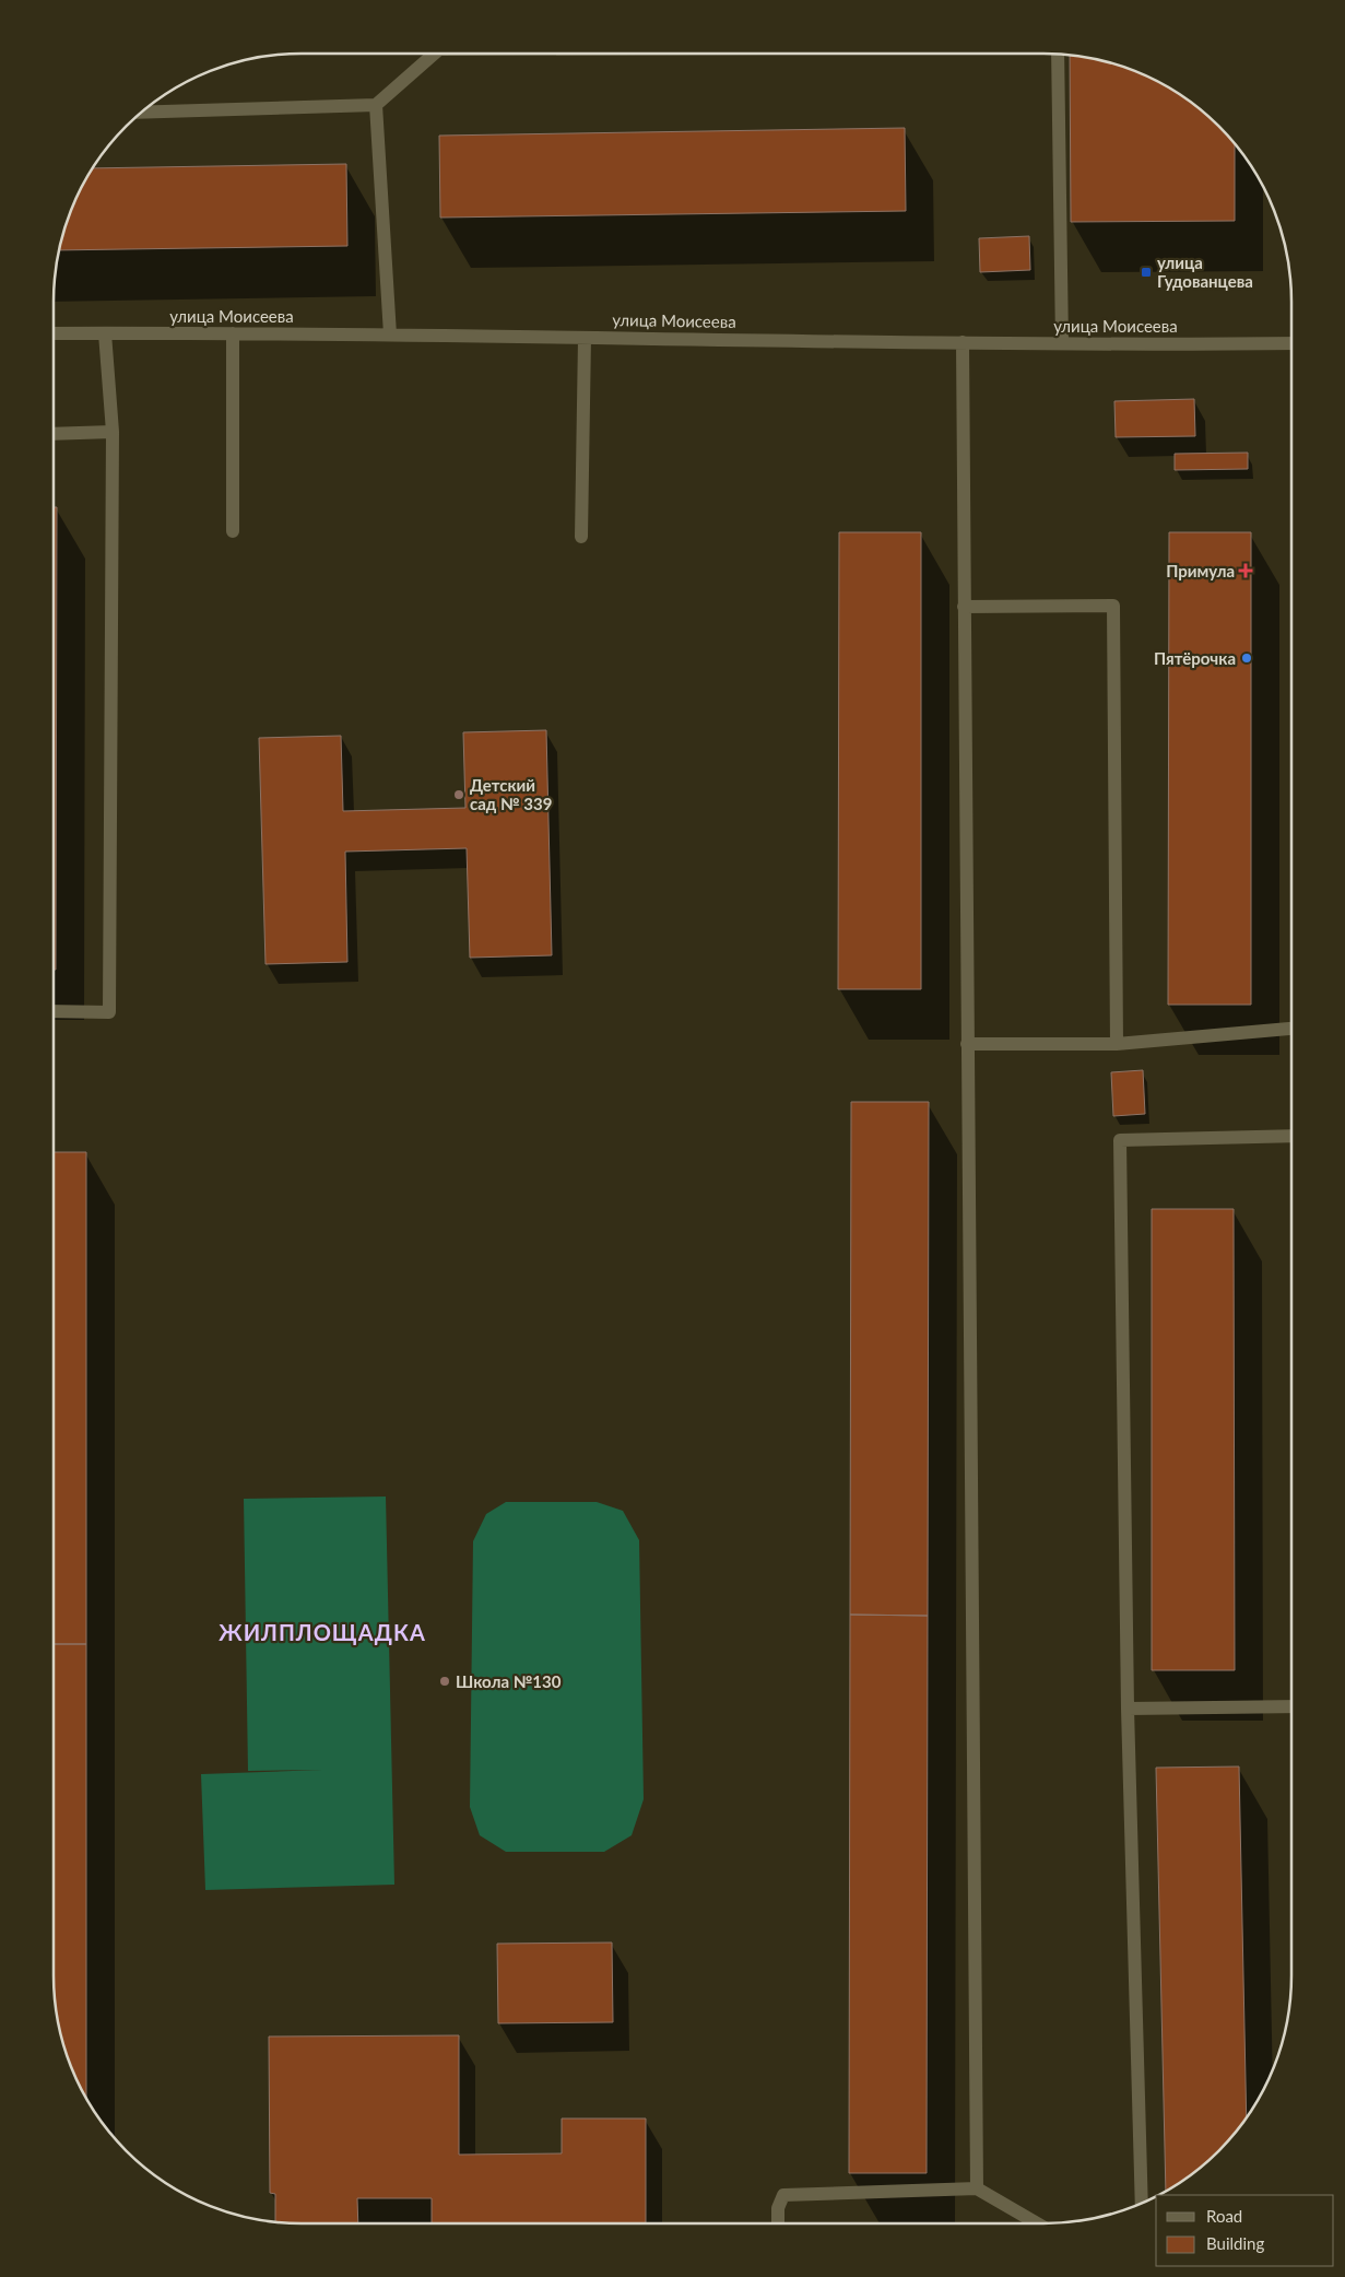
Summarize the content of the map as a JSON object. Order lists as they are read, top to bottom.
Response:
{
  "streets": {
    "street": ["улица Моисеева"]
  },
  "districts": ["ЖИЛПЛОЩАДКА"],
  "places": {
    "transit": ["улица Гудованцева"],
    "health": ["Примула"],
    "other": ["Пятёрочка", "Детский сад № 339", "Школа №130"]
  },
  "legend": ["Road", "Building"]
}
